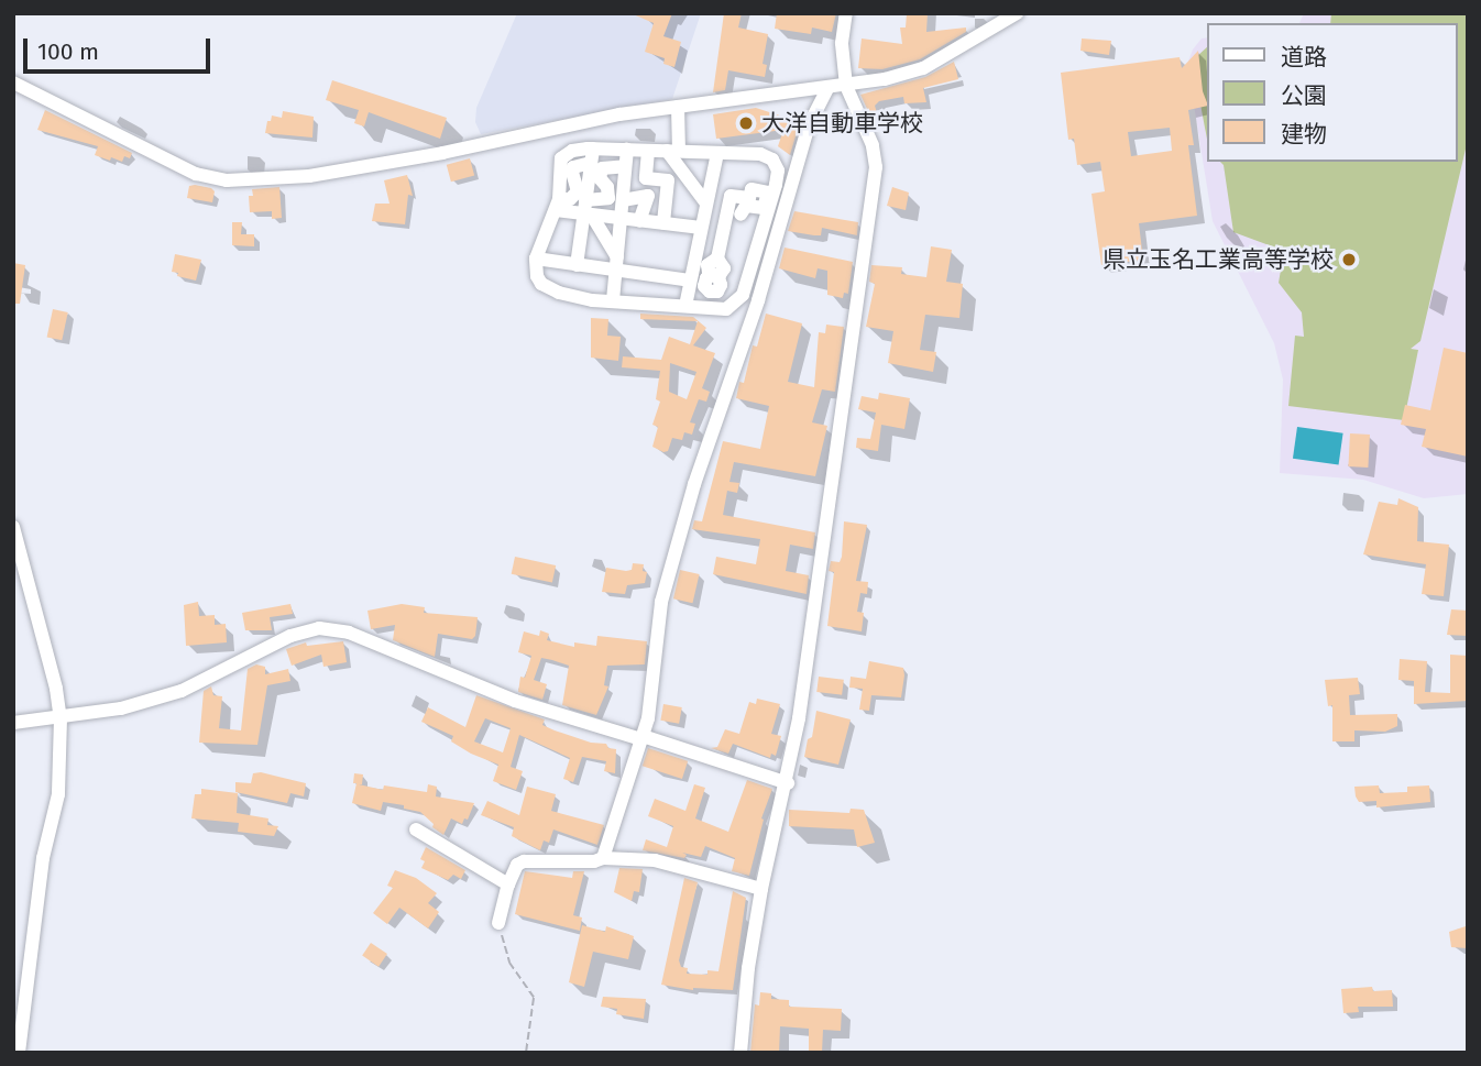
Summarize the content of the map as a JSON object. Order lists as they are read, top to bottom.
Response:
{
  "places": ["大洋自動車学校", "県立玉名工業高等学校"],
  "legend": ["道路", "公園", "建物"],
  "scale_bar": "100 m"
}
